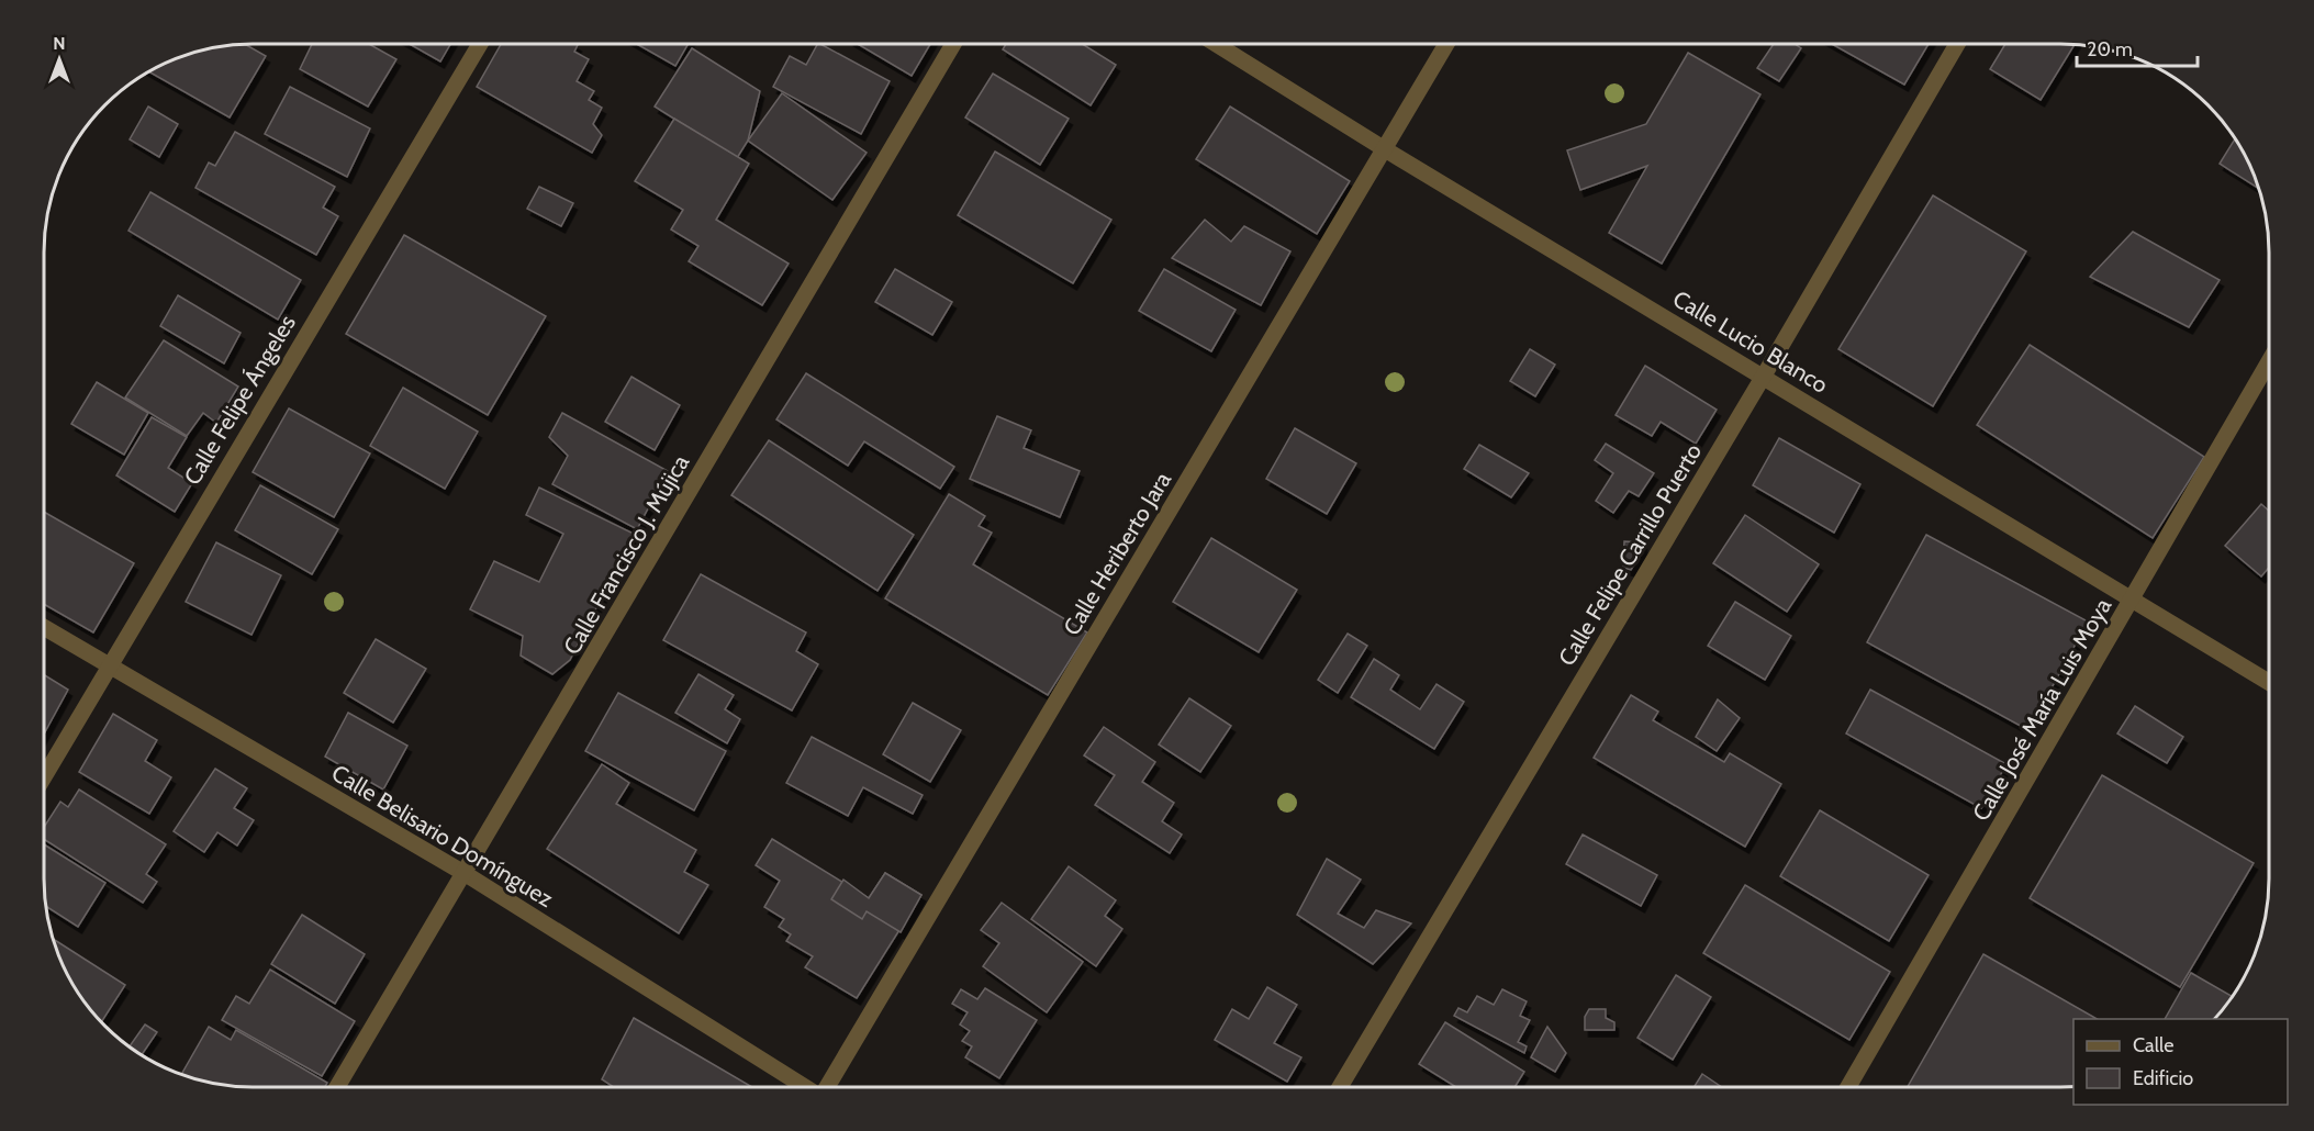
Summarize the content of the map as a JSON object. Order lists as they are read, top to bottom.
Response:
{
  "streets": {
    "street": [
      "Calle Lucio Blanco",
      "Calle Felipe Ángeles",
      "Calle Heriberto Jara",
      "Calle Francisco J. Mújica",
      "Calle Felipe Carrillo Puerto",
      "Calle José María Luis Moya",
      "Calle Belisario Domínguez"
    ]
  },
  "crossings": [
    ["Calle Lucio Blanco", "Calle Heriberto Jara"],
    ["Calle Lucio Blanco", "Calle Felipe Carrillo Puerto"],
    ["Calle Lucio Blanco", "Calle José María Luis Moya"],
    ["Calle Felipe Ángeles", "Calle Belisario Domínguez"],
    ["Calle Francisco J. Mújica", "Calle Belisario Domínguez"]
  ],
  "legend": ["Calle", "Edificio"],
  "scale_bar": "20 m",
  "north": "top"
}
